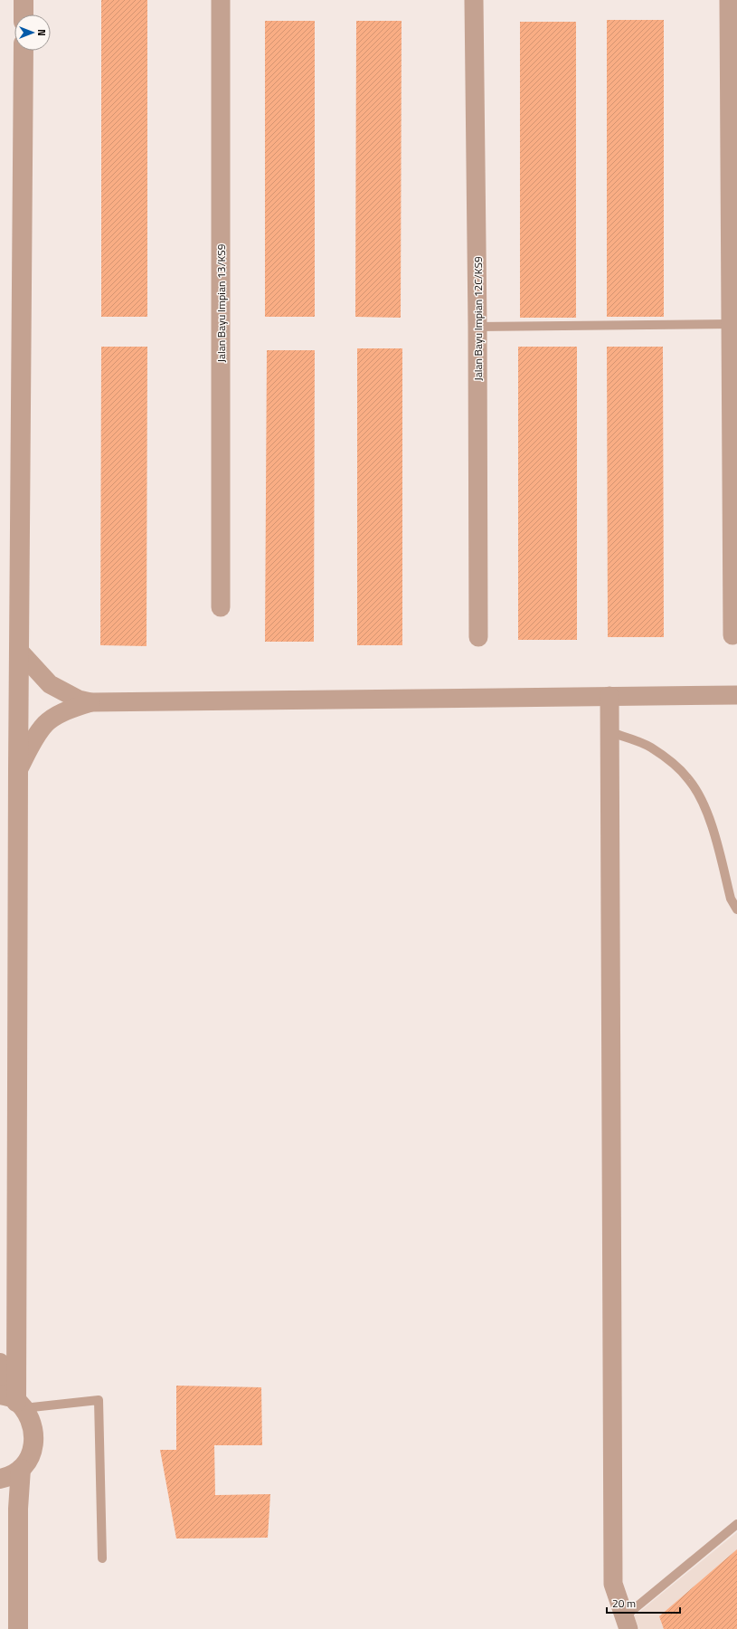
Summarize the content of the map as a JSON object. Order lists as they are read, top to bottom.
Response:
{
  "streets": {
    "street": ["Jalan Bayu Impian 13/KS9", "Jalan Bayu Impian 12C/KS9"]
  },
  "scale_bar": "20 m",
  "north": "right"
}
